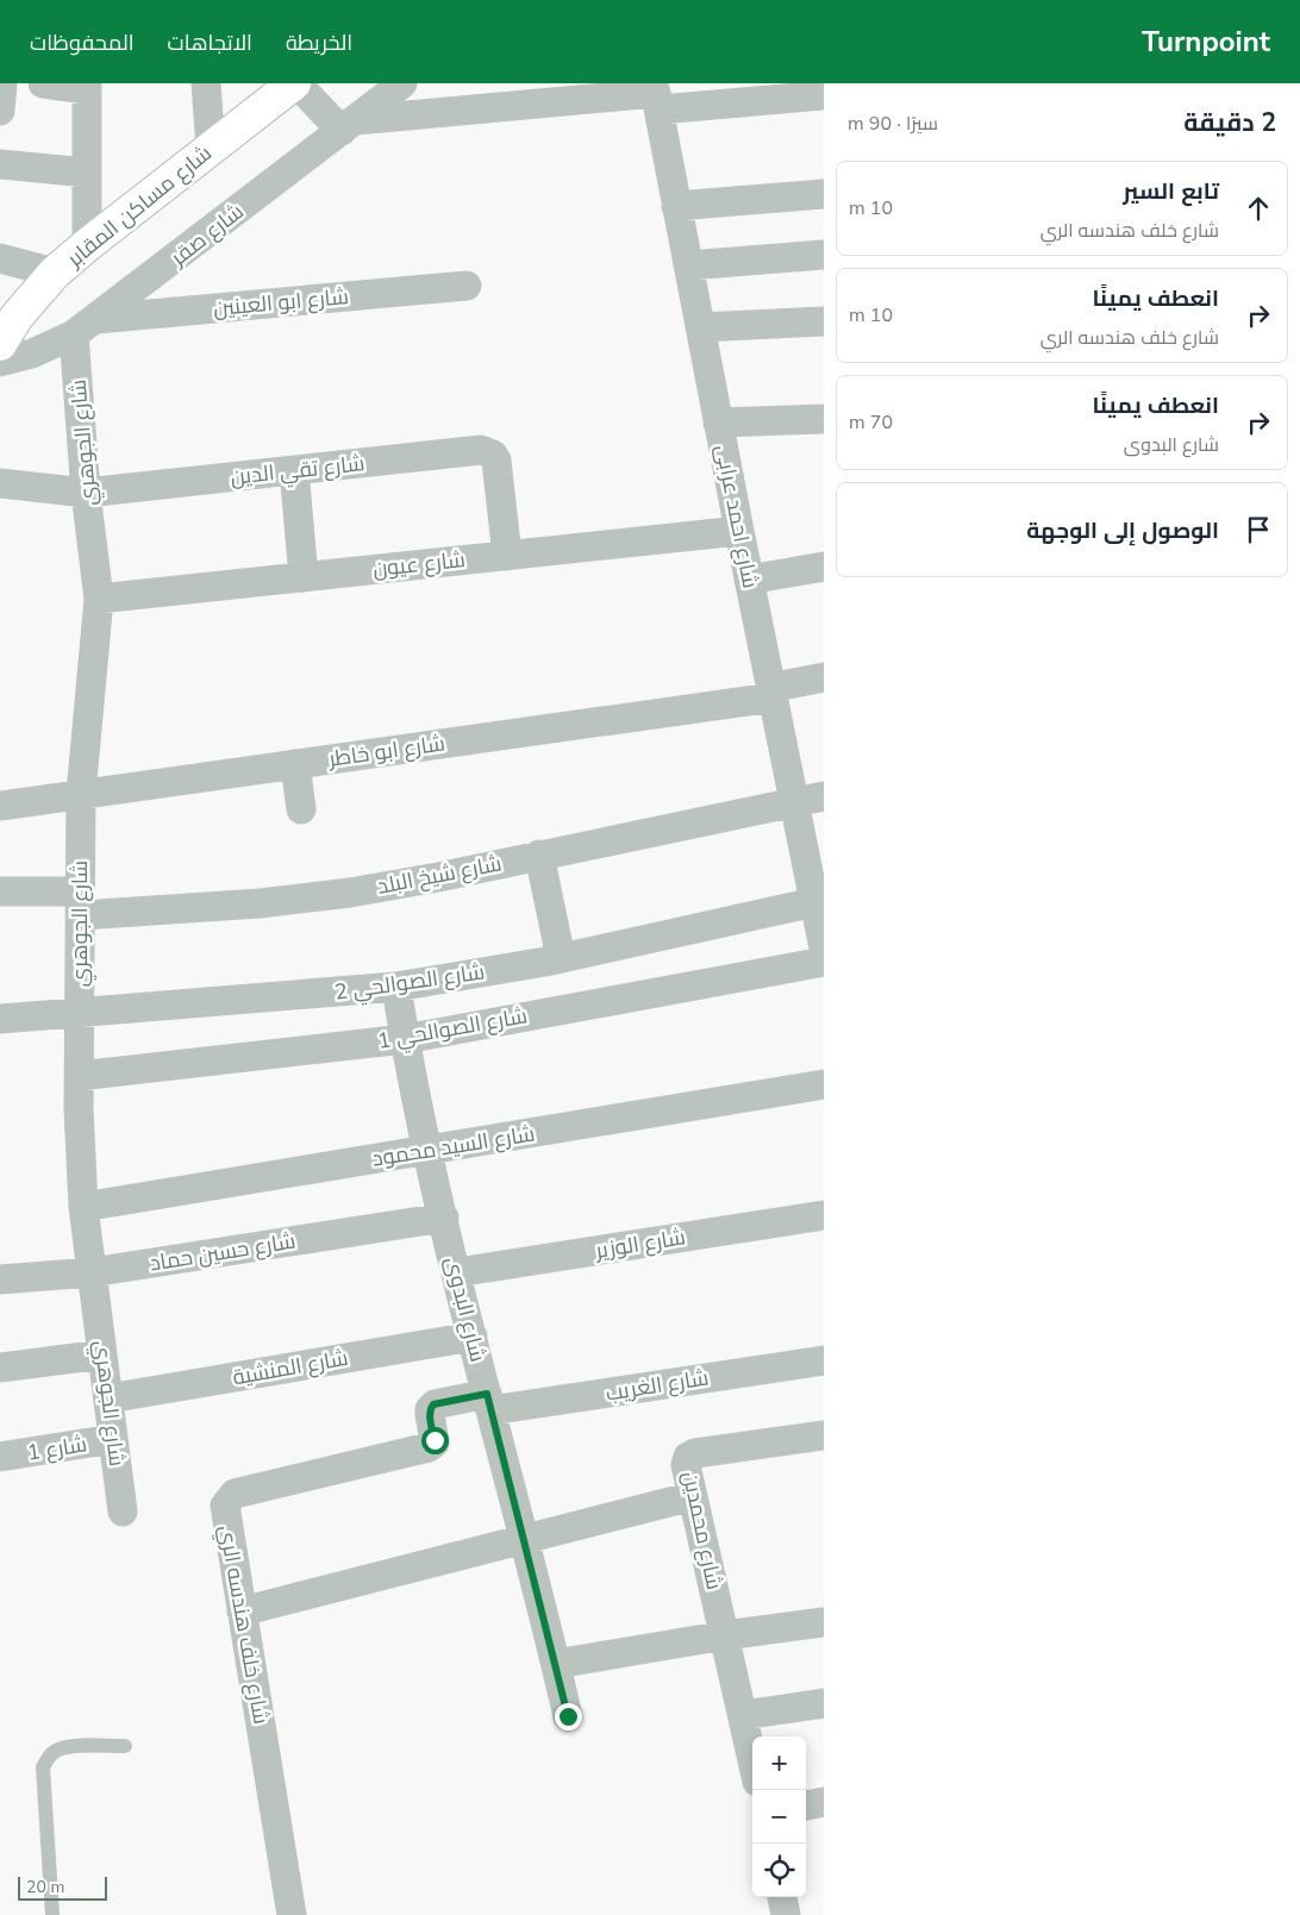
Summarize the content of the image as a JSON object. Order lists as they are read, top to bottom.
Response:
{
  "streets": {
    "street": [
      "شارع مساكن المقابر",
      "شارع صقر",
      "شارع ابو العينين",
      "شارع الجوهري",
      "شارع تقي الدين",
      "شارع احمد عرابى",
      "شارع عيون",
      "شارع ابو خاطر",
      "شارع شيخ البلد",
      "شارع الصوالحي 2",
      "شارع الصوالحي 1",
      "شارع السيد محمود",
      "شارع الوزير",
      "شارع حسين حماد",
      "شارع البدوى",
      "شارع المنشية",
      "شارع الغريب",
      "شارع 1",
      "شارع محمدين",
      "شارع خلف هندسه الري"
    ]
  },
  "crossings": [
    ["شارع صقر", "شارع ابو العينين"],
    ["شارع صقر", "شارع الجوهري"],
    ["شارع ابو العينين", "شارع الجوهري"],
    ["شارع الجوهري", "شارع تقي الدين"],
    ["شارع الجوهري", "شارع عيون"],
    ["شارع الجوهري", "شارع ابو خاطر"],
    ["شارع الجوهري", "شارع شيخ البلد"],
    ["شارع الجوهري", "شارع الصوالحي 2"],
    ["شارع الجوهري", "شارع الصوالحي 1"],
    ["شارع الجوهري", "شارع السيد محمود"],
    ["شارع الجوهري", "شارع حسين حماد"],
    ["شارع الجوهري", "شارع المنشية"],
    ["شارع الجوهري", "شارع 1"],
    ["شارع تقي الدين", "شارع عيون"],
    ["شارع احمد عرابى", "شارع عيون"],
    ["شارع احمد عرابى", "شارع ابو خاطر"],
    ["شارع احمد عرابى", "شارع شيخ البلد"],
    ["شارع احمد عرابى", "شارع الصوالحي 2"],
    ["شارع الصوالحي 2", "شارع البدوى"],
    ["شارع الصوالحي 1", "شارع البدوى"],
    ["شارع السيد محمود", "شارع البدوى"],
    ["شارع الوزير", "شارع البدوى"],
    ["شارع حسين حماد", "شارع البدوى"],
    ["شارع البدوى", "شارع المنشية"],
    ["شارع البدوى", "شارع الغريب"],
    ["شارع البدوى", "شارع خلف هندسه الري"],
    ["شارع الغريب", "شارع خلف هندسه الري"]
  ],
  "scale_bar": "20 m",
  "page": {
    "header": "Turnpoint",
    "nav": ["الخريطة", "الاتجاهات", "المحفوظات"],
    "heading": ["2 دقيقة", "سيرًا · 90 m"],
    "list": [
      ["تابع السير", "شارع خلف هندسه الري", "10 m"],
      ["انعطف يمينًا", "شارع خلف هندسه الري", "10 m"],
      ["انعطف يمينًا", "شارع البدوى", "70 m"],
      "الوصول إلى الوجهة"
    ],
    "map_buttons": ["+", "−"],
    "scale": "20 m"
  }
}
